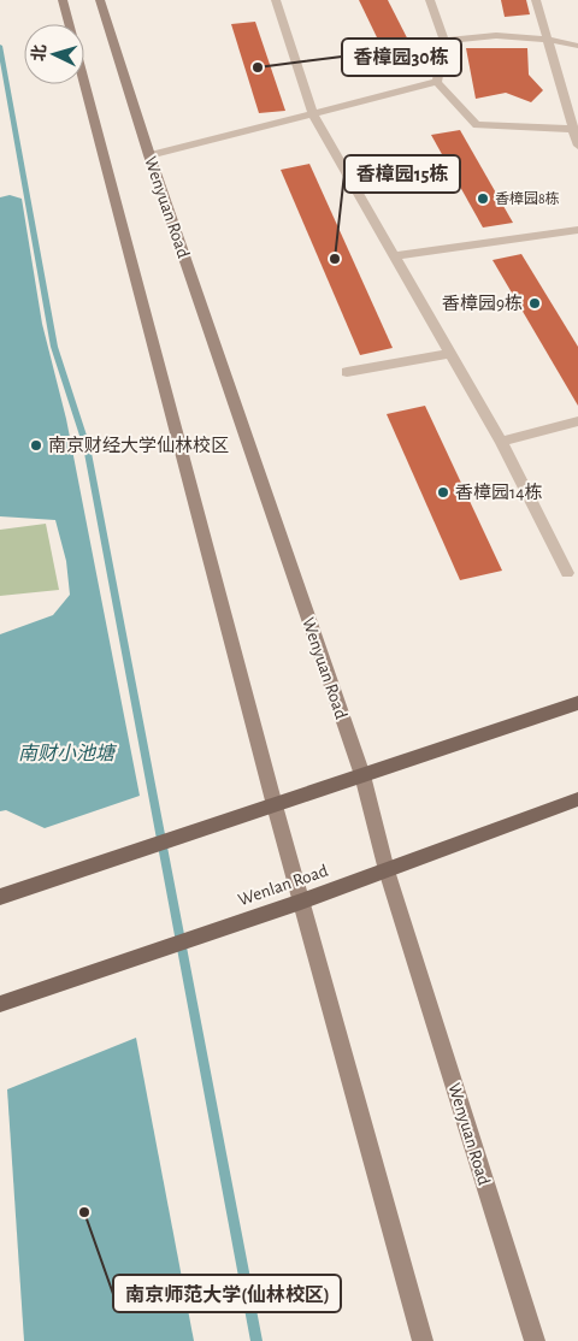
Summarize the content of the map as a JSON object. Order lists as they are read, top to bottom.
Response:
{
  "streets": {
    "main road": ["Wenyuan Road", "Wenlan Road"]
  },
  "crossings": [
    ["Wenyuan Road", "Wenlan Road"]
  ],
  "water": ["南财小池塘"],
  "places": [
    "香樟园30栋",
    "香樟园8栋",
    "香樟园15栋",
    "香樟园9栋",
    "南京财经大学仙林校区",
    "香樟园14栋",
    "南京师范大学(仙林校区)"
  ],
  "north": "left"
}
